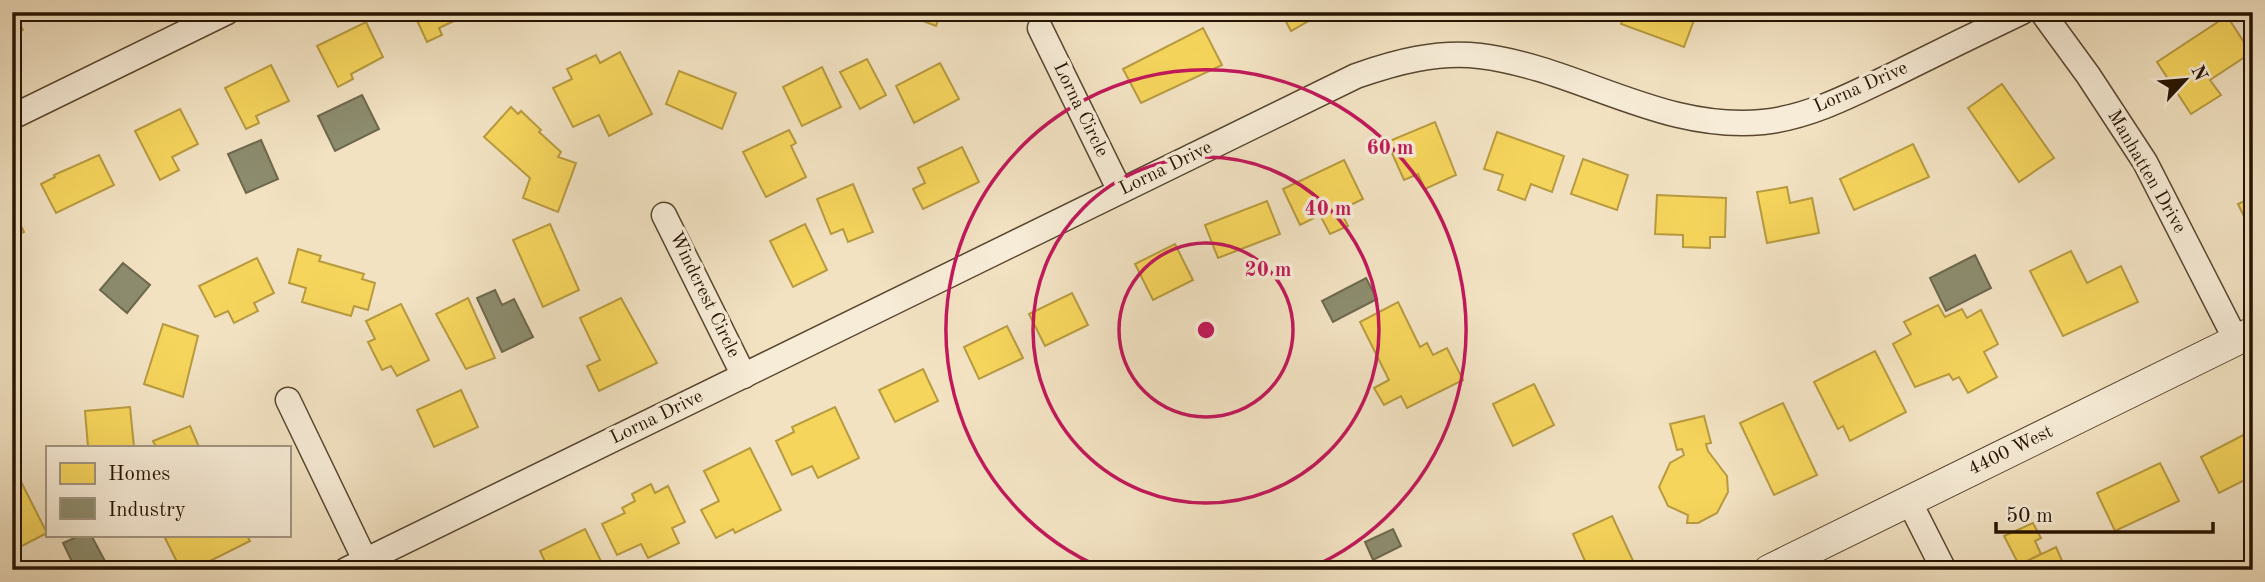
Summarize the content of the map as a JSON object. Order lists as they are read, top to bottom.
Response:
{
  "streets": {
    "street": [
      "Lorna Drive",
      "Lorna Circle",
      "Manhatten Drive",
      "Windcrest Circle",
      "4400 West"
    ]
  },
  "crossings": [
    ["Lorna Drive", "Lorna Circle"],
    ["Lorna Drive", "Windcrest Circle"],
    ["Manhatten Drive", "4400 West"]
  ],
  "legend": ["Homes", "Industry"],
  "scale_bar": "50 m",
  "north": "top right",
  "rings": ["60 m", "40 m", "20 m"]
}
